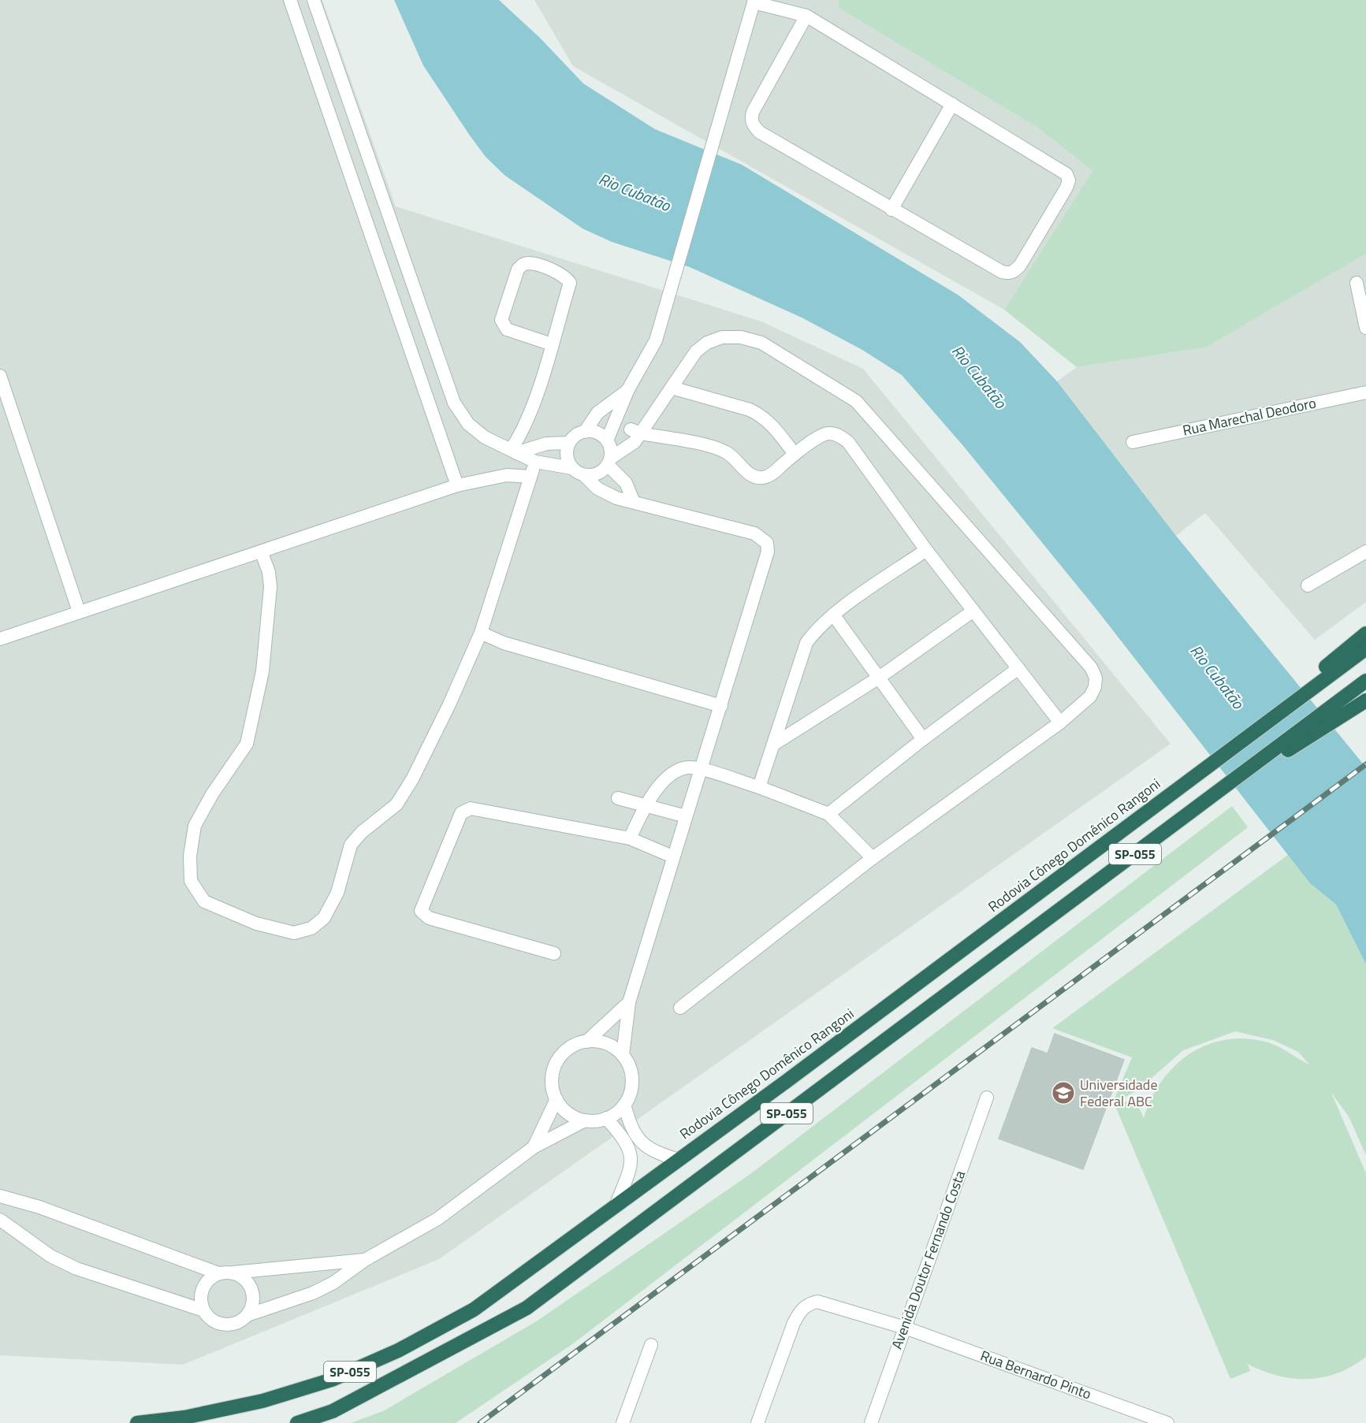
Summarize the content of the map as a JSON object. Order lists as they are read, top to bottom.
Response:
{
  "streets": {
    "highway": ["Rodovia Cônego Domênico Rangoni", "SP-055"],
    "street": ["Rua Marechal Deodoro", "Avenida Doutor Fernando Costa", "Rua Bernardo Pinto"]
  },
  "crossings": [
    ["Avenida Doutor Fernando Costa", "Rua Bernardo Pinto"]
  ],
  "water": ["Rio Cubatão"],
  "places": {
    "school or university": ["Universidade Federal ABC"]
  }
}
